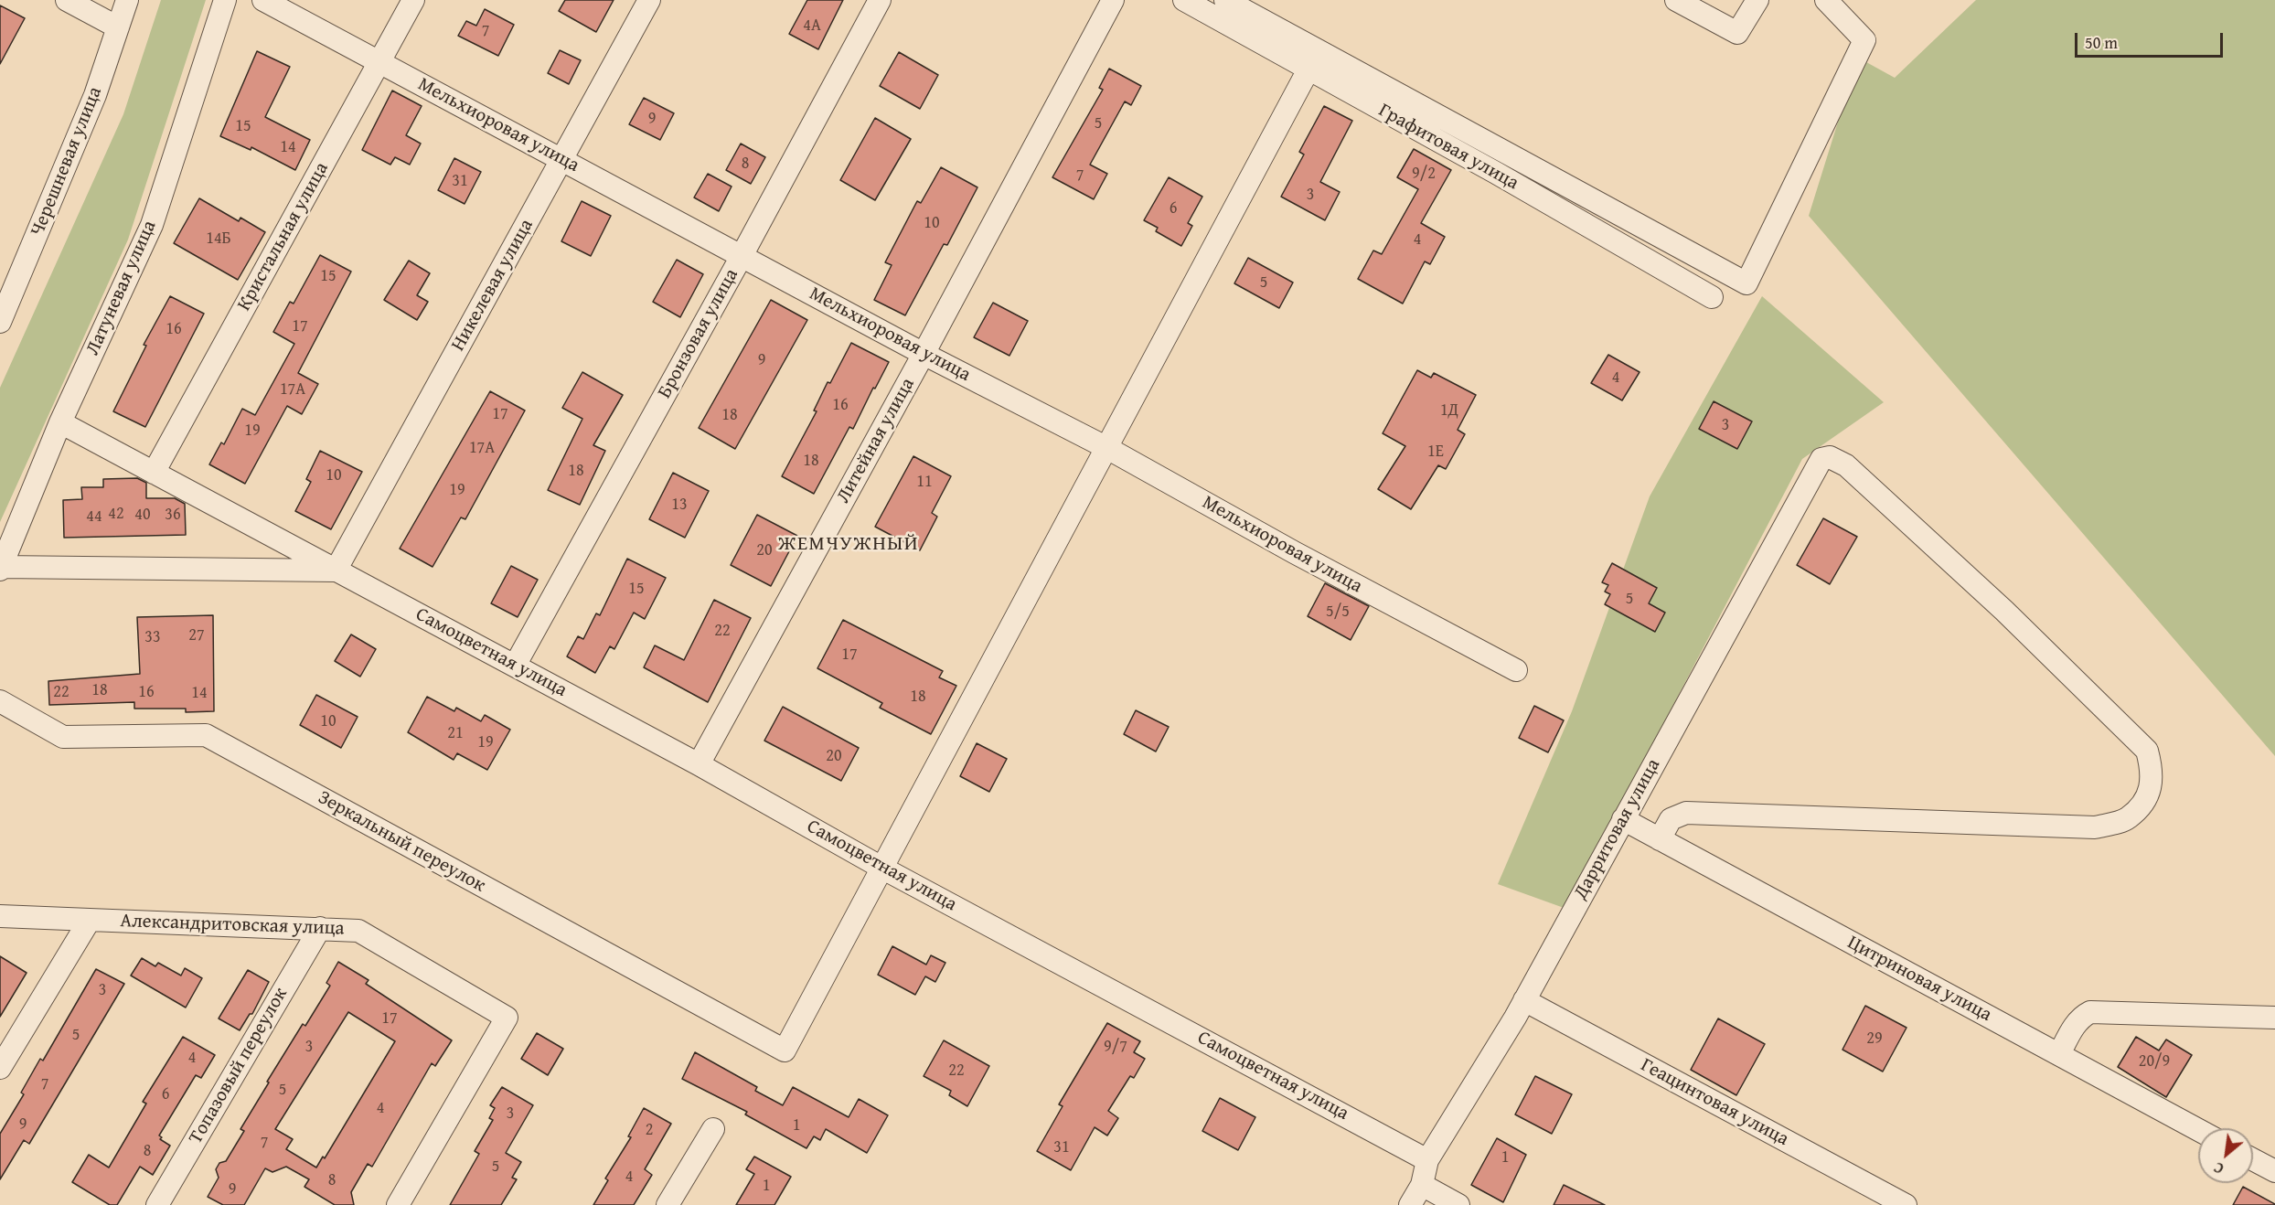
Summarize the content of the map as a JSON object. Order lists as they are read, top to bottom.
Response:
{
  "streets": {
    "street": [
      "Мельхиоровая улица",
      "Графитовая улица",
      "Черешневая улица",
      "Кристальная улица",
      "Никелевая улица",
      "Латуневая улица",
      "Бронзовая улица",
      "Литейная улица",
      "Самоцветная улица",
      "Дарритовая улица",
      "Зеркальный переулок",
      "Александритовская улица",
      "Цитриновая улица",
      "Топазовый переулок",
      "Геацинтовая улица"
    ]
  },
  "crossings": [
    ["Мельхиоровая улица", "Кристальная улица"],
    ["Мельхиоровая улица", "Никелевая улица"],
    ["Мельхиоровая улица", "Бронзовая улица"],
    ["Мельхиоровая улица", "Литейная улица"],
    ["Кристальная улица", "Самоцветная улица"],
    ["Никелевая улица", "Самоцветная улица"],
    ["Латуневая улица", "Самоцветная улица"],
    ["Бронзовая улица", "Самоцветная улица"],
    ["Литейная улица", "Самоцветная улица"],
    ["Самоцветная улица", "Дарритовая улица"],
    ["Самоцветная улица", "Зеркальный переулок"],
    ["Дарритовая улица", "Цитриновая улица"],
    ["Дарритовая улица", "Геацинтовая улица"],
    ["Александритовская улица", "Топазовый переулок"]
  ],
  "districts": ["ЖЕМЧУЖНЫЙ"],
  "house_numbers": [
    "4А",
    "7",
    "9",
    "5",
    "15",
    "14",
    "8",
    "9/2",
    "7",
    "31",
    "3",
    "6",
    "10",
    "14Б",
    "4",
    "15",
    "5",
    "17",
    "16",
    "9",
    "4",
    "17А",
    "16",
    "1Д",
    "17",
    "18",
    "3",
    "19",
    "17А",
    "1Е",
    "18",
    "18",
    "10",
    "11",
    "19",
    "13",
    "42",
    "40",
    "36",
    "44",
    "20",
    "15",
    "5",
    "5/5",
    "22",
    "27",
    "33",
    "17",
    "18",
    "22",
    "16",
    "14",
    "18",
    "10",
    "21",
    "19",
    "20",
    "3",
    "17",
    "5",
    "29",
    "3",
    "9/7",
    "4",
    "20/9",
    "22",
    "7",
    "5",
    "6",
    "4",
    "3",
    "9",
    "1",
    "2",
    "7",
    "31",
    "8",
    "1",
    "5",
    "4",
    "8",
    "1",
    "9"
  ],
  "scale_bar": "50 m",
  "north": "bottom left"
}
